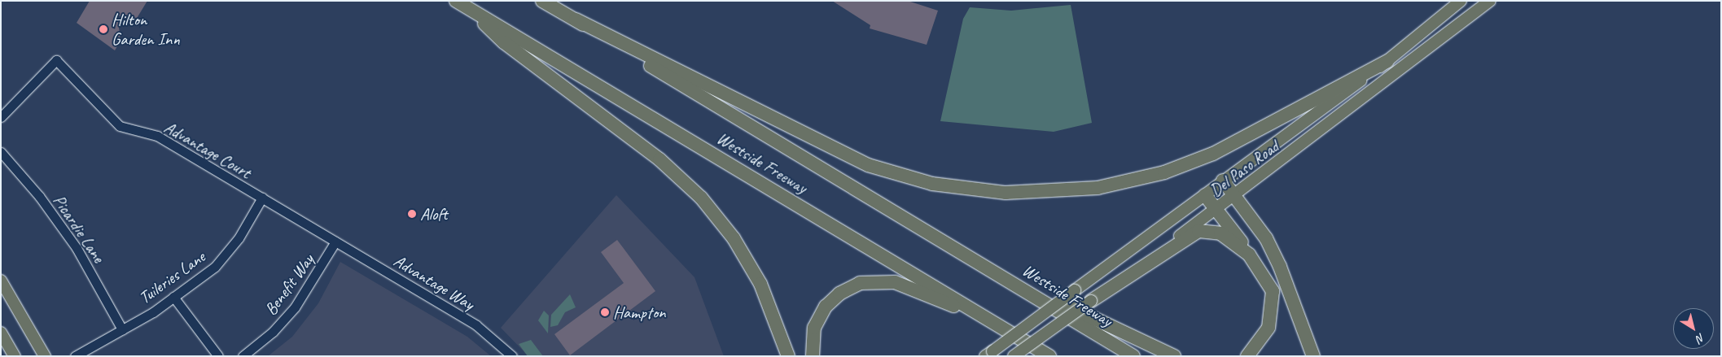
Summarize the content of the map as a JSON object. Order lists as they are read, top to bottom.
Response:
{
  "streets": {
    "highway": ["Westside Freeway"],
    "main road": ["Del Paso Road"],
    "street": [
      "Advantage Court",
      "Picardie Lane",
      "Tuileries Lane",
      "Advantage Way",
      "Benefit Way"
    ]
  },
  "crossings": [
    ["Advantage Court", "Tuileries Lane"],
    ["Advantage Court", "Advantage Way"],
    ["Advantage Court", "Benefit Way"],
    ["Picardie Lane", "Tuileries Lane"],
    ["Advantage Way", "Benefit Way"]
  ],
  "places": ["Hilton Garden Inn", "Aloft", "Hampton"],
  "north": "bottom right"
}
